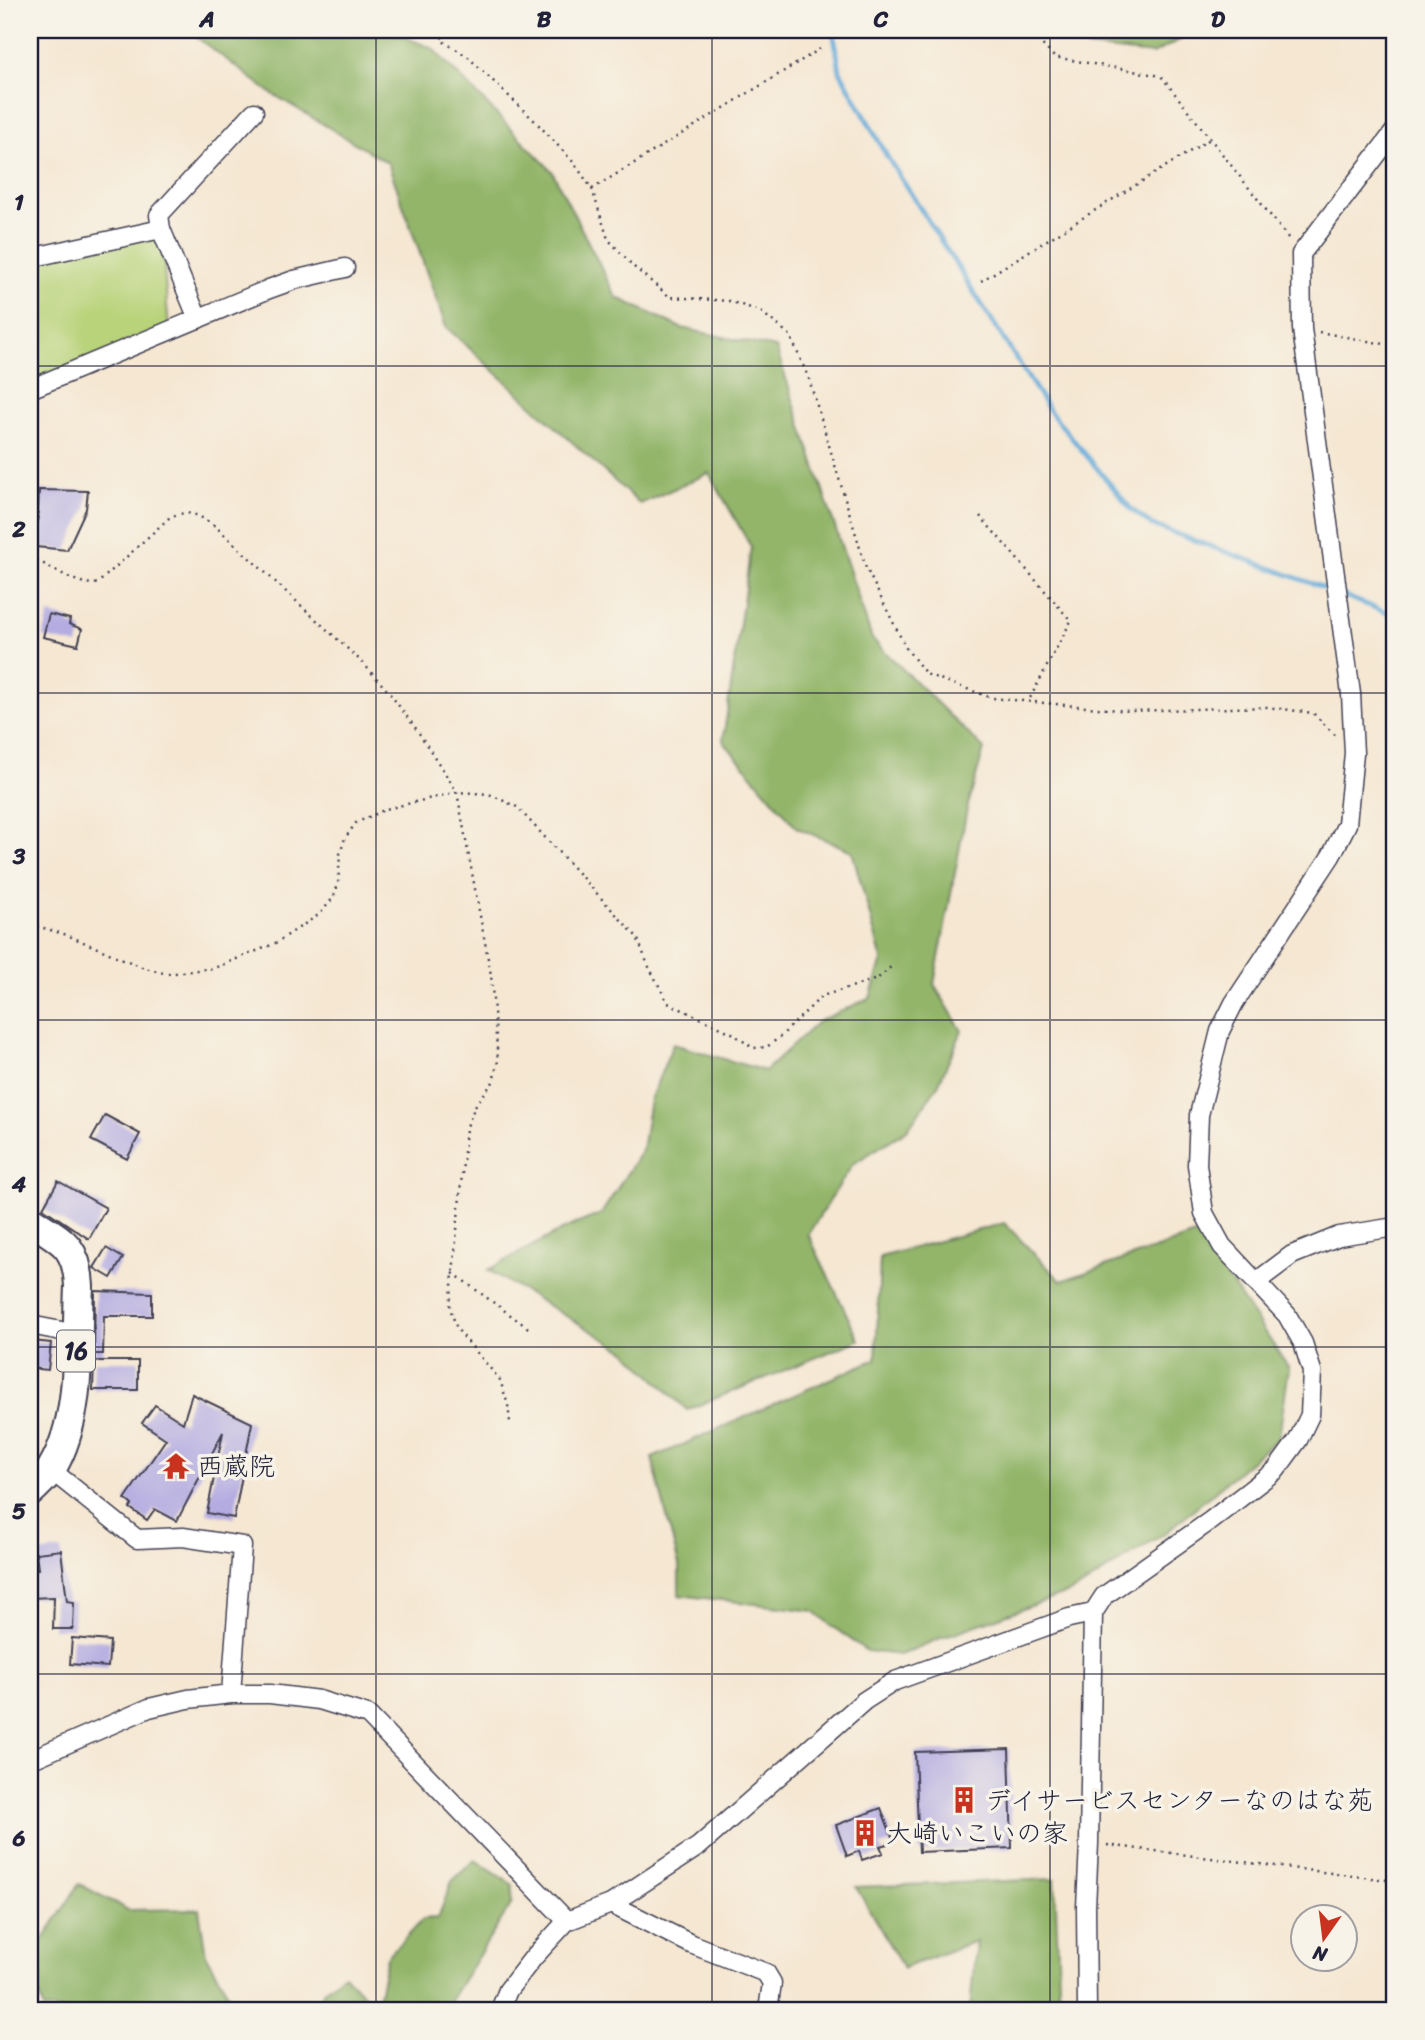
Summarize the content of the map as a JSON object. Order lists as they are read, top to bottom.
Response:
{
  "streets": {
    "main road": ["16"]
  },
  "places": {
    "temple": ["西蔵院"],
    "building": ["デイサービスセンターなのはな苑", "大崎いこいの家"]
  },
  "north": "bottom",
  "grid": {
    "columns": [
      "A",
      "B",
      "C",
      "D"
    ],
    "rows": [
      "1",
      "2",
      "3",
      "4",
      "5",
      "6"
    ]
  }
}
